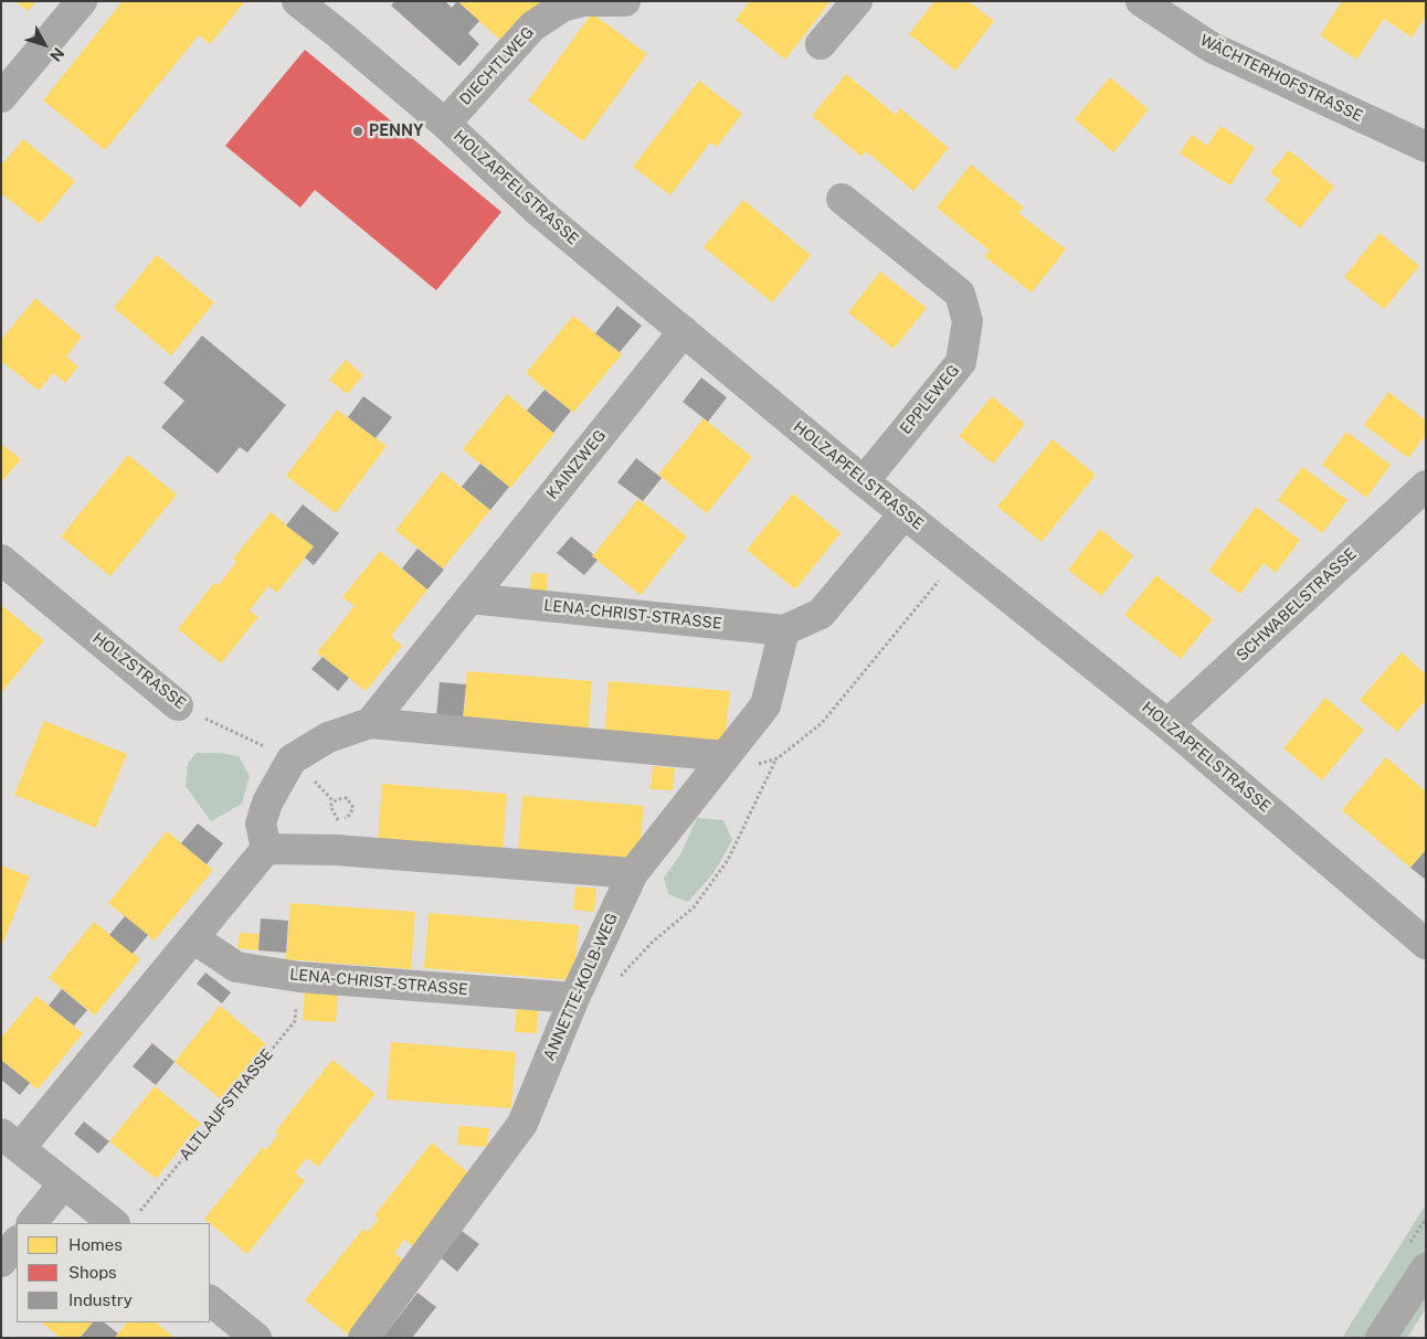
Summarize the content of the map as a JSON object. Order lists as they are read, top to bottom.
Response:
{
  "streets": {
    "street": [
      "DIECHTLWEG",
      "WÄCHTERHOFSTRASSE",
      "HOLZAPFELSTRASSE",
      "EPPLEWEG",
      "KAINZWEG",
      "SCHWABELSTRASSE",
      "LENA-CHRIST-STRASSE",
      "HOLZSTRASSE",
      "ANNETTE-KOLB-WEG"
    ],
    "path": ["ALTLAUFSTRASSE"]
  },
  "crossings": [
    ["DIECHTLWEG", "HOLZAPFELSTRASSE"],
    ["HOLZAPFELSTRASSE", "EPPLEWEG"],
    ["HOLZAPFELSTRASSE", "KAINZWEG"],
    ["HOLZAPFELSTRASSE", "SCHWABELSTRASSE"],
    ["KAINZWEG", "LENA-CHRIST-STRASSE"],
    ["LENA-CHRIST-STRASSE", "ANNETTE-KOLB-WEG"],
    ["LENA-CHRIST-STRASSE", "ALTLAUFSTRASSE"]
  ],
  "places": ["PENNY"],
  "legend": ["Homes", "Shops", "Industry"],
  "north": "bottom right"
}
